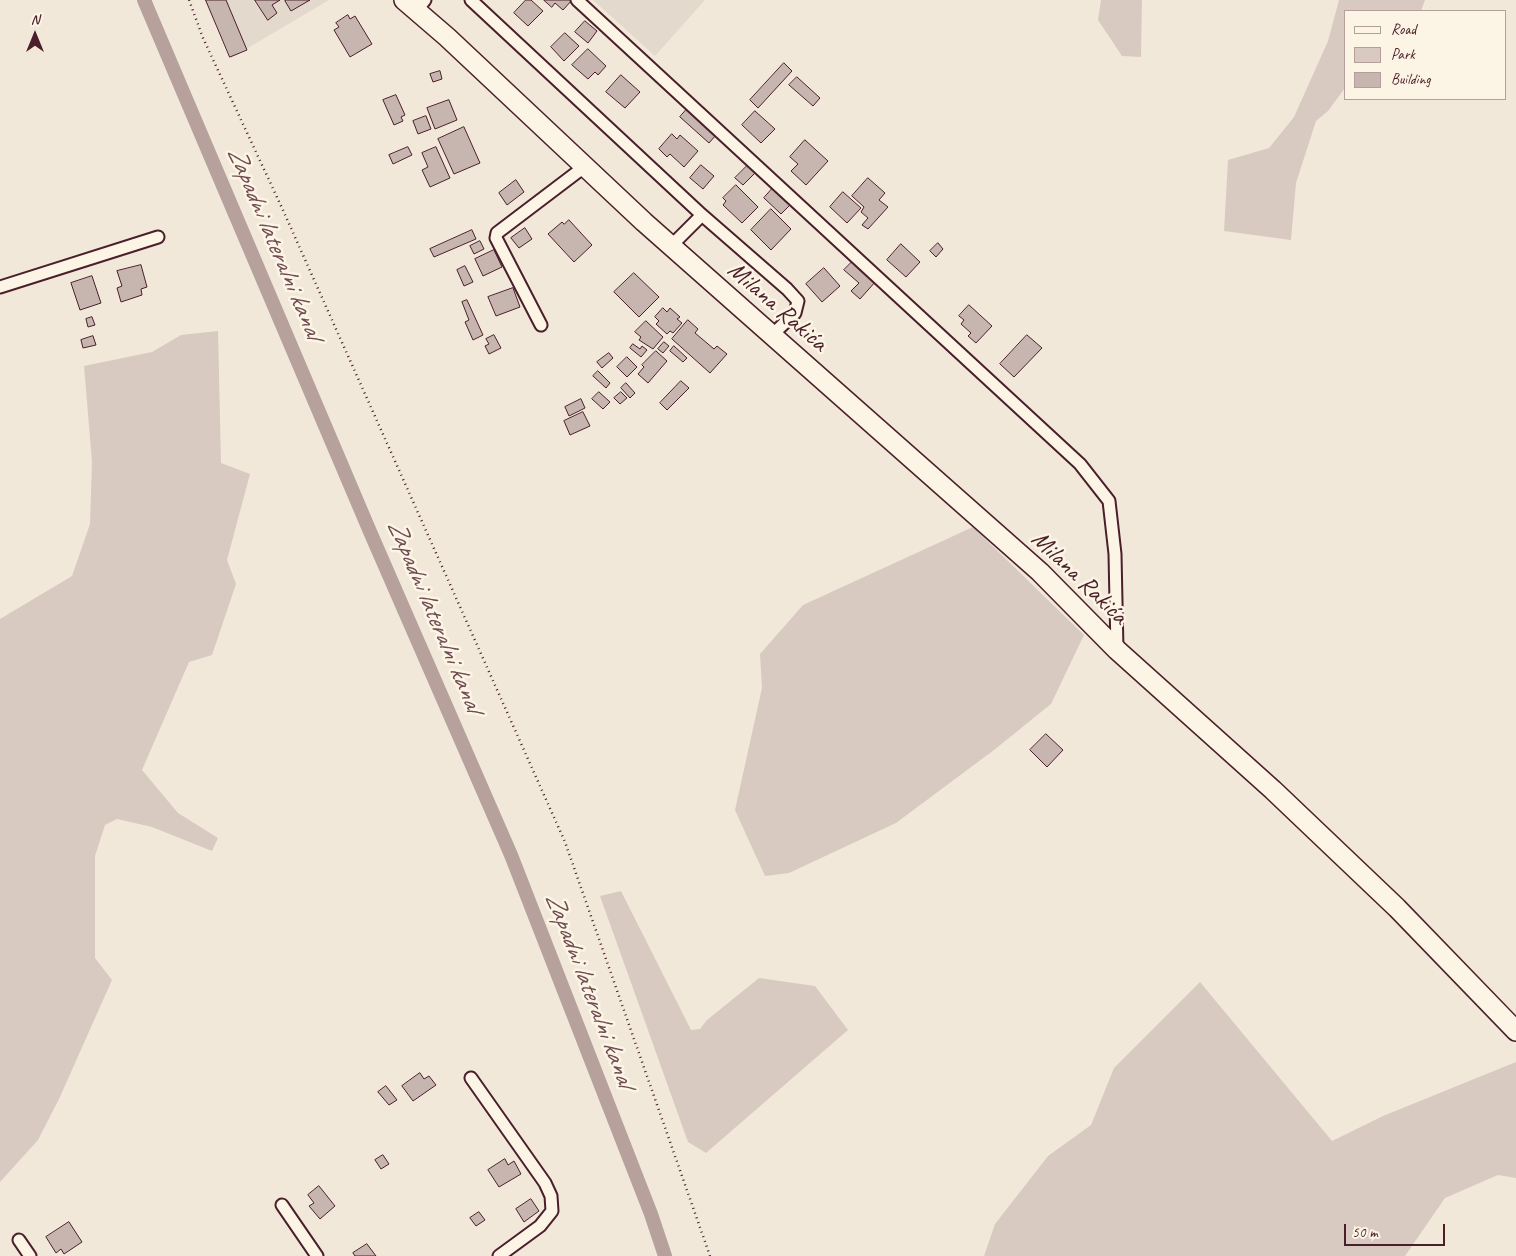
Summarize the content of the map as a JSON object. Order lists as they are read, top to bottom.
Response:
{
  "streets": {
    "main road": ["Milana Rakića"]
  },
  "water": ["Zapadni lateralni kanal"],
  "legend": ["Road", "Park", "Building"],
  "scale_bar": "50 m",
  "north": "top"
}
